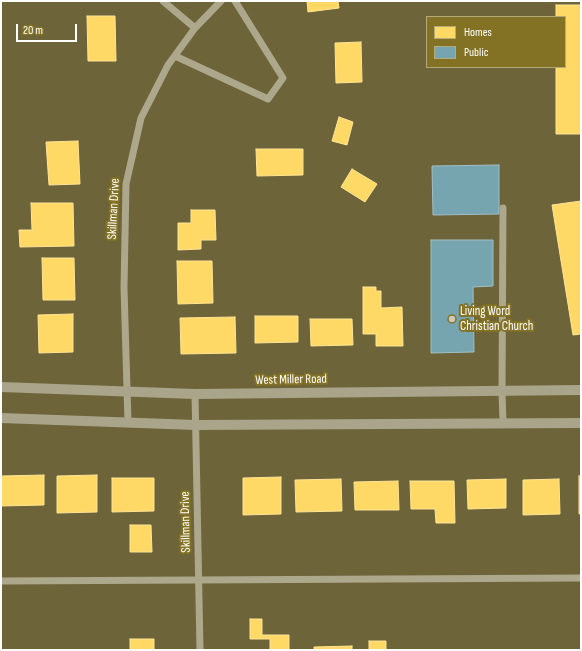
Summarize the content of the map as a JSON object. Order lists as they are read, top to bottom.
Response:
{
  "streets": {
    "main road": ["West Miller Road"],
    "street": ["Skillman Drive"]
  },
  "crossings": [
    ["Skillman Drive", "West Miller Road"]
  ],
  "places": ["Living Word Christian Church"],
  "legend": ["Homes", "Public"],
  "scale_bar": "20 m"
}
